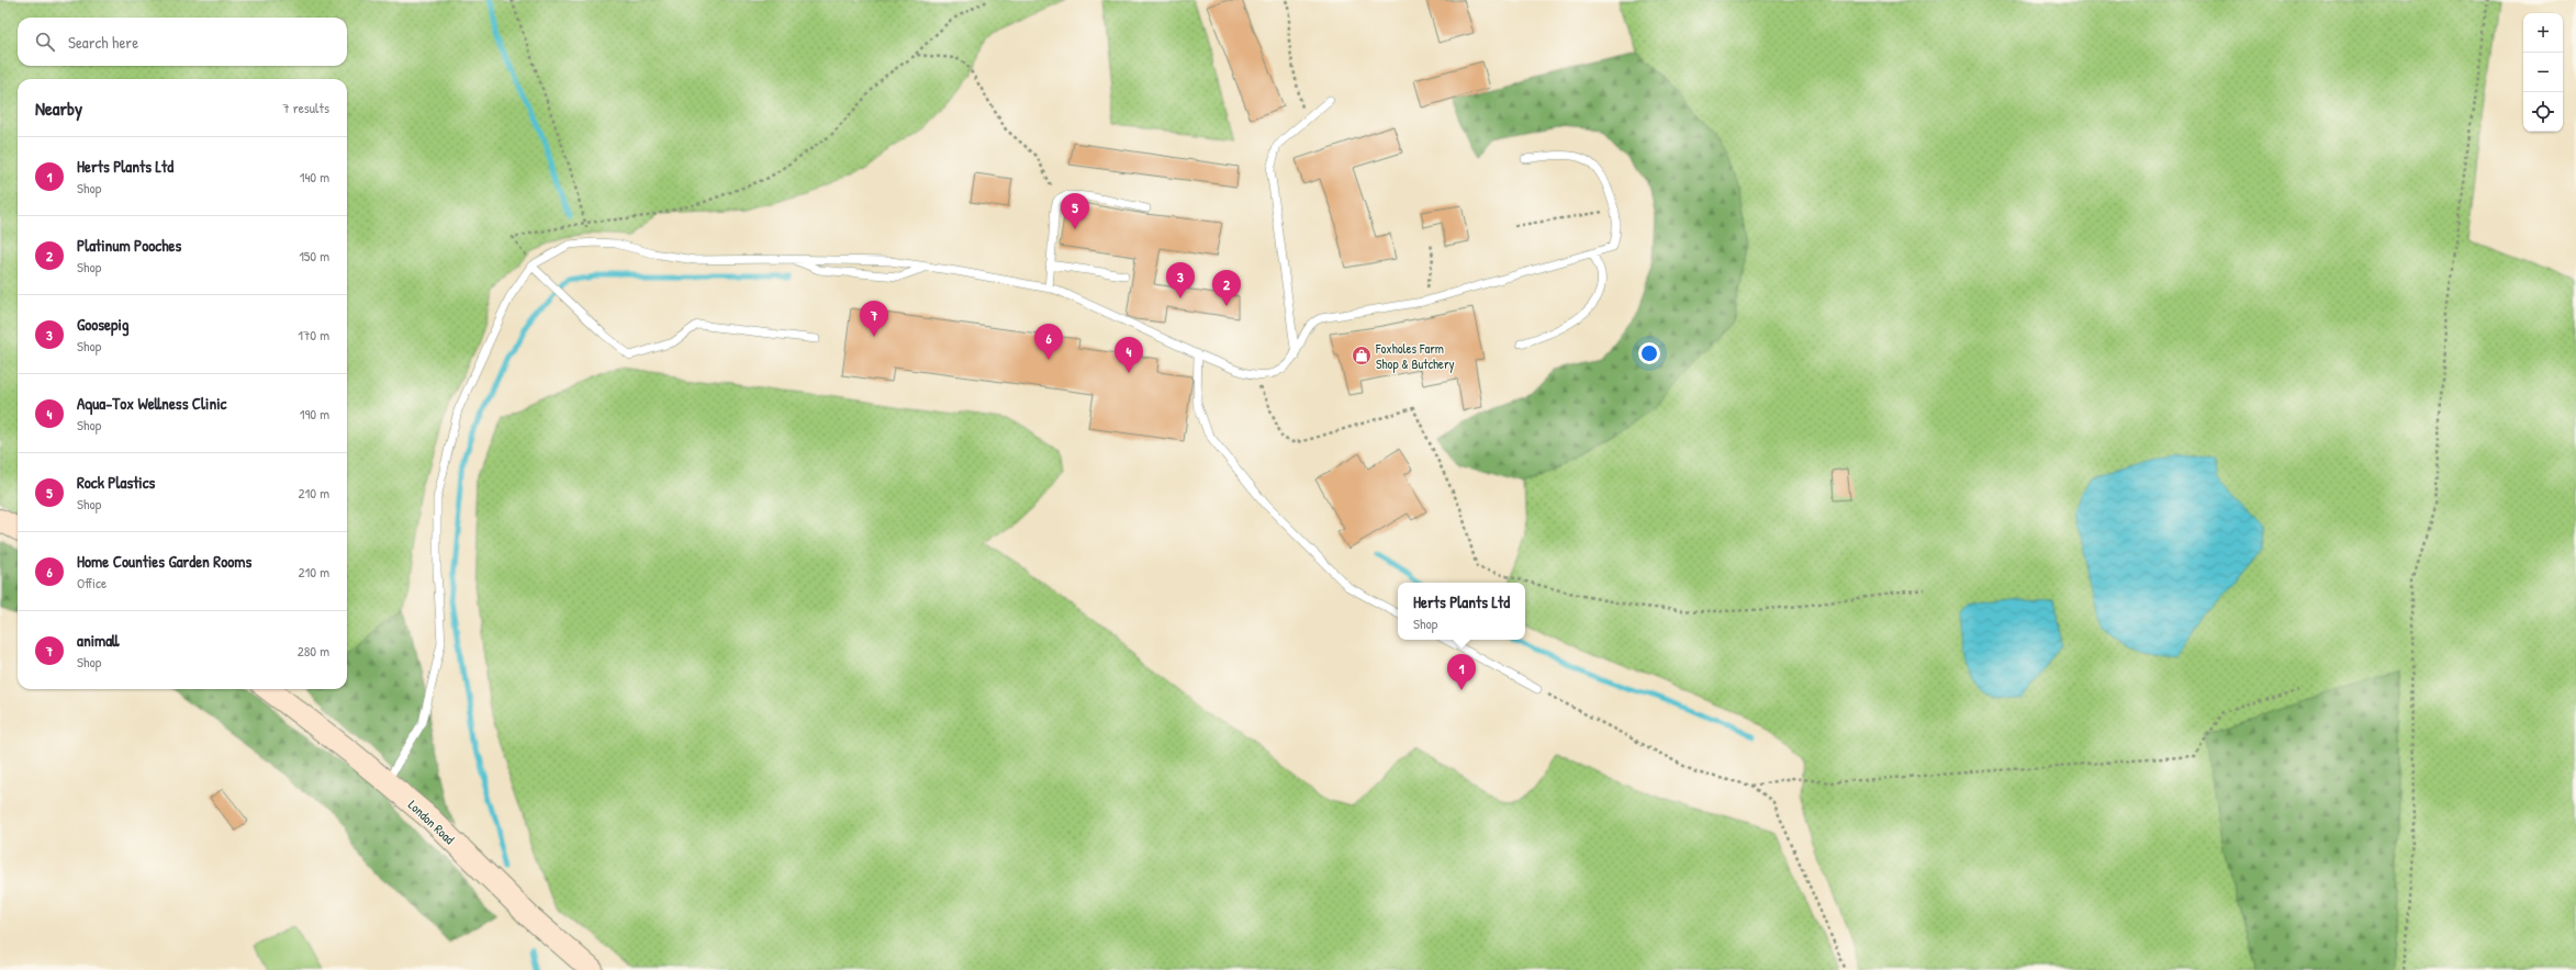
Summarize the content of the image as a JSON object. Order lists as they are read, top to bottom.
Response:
{
  "streets": {
    "main road": ["London Road"]
  },
  "places": {
    "shop": ["Foxholes Farm Shop & Butchery"]
  },
  "page": {
    "map_buttons": ["+", "−"],
    "search": "Search here",
    "heading": ["Nearby", "7 results"],
    "list": [
      {
        "mark": "1",
        "name": "Herts Plants Ltd",
        "note": "Shop",
        "value": "140 m"
      },
      {
        "mark": "2",
        "name": "Platinum Pooches",
        "note": "Shop",
        "value": "150 m"
      },
      {
        "mark": "3",
        "name": "Goosepig",
        "note": "Shop",
        "value": "170 m"
      },
      {
        "mark": "4",
        "name": "Aqua-Tox Wellness Clinic",
        "note": "Shop",
        "value": "190 m"
      },
      {
        "mark": "5",
        "name": "Rock Plastics",
        "note": "Shop",
        "value": "210 m"
      },
      {
        "mark": "6",
        "name": "Home Counties Garden Rooms",
        "note": "Office",
        "value": "210 m"
      },
      {
        "mark": "7",
        "name": "animall",
        "note": "Shop",
        "value": "280 m"
      }
    ],
    "pins": [
      "5",
      "3",
      "2",
      "7",
      "6",
      "4",
      "1"
    ],
    "popup": ["Herts Plants Ltd", "Shop"]
  }
}
